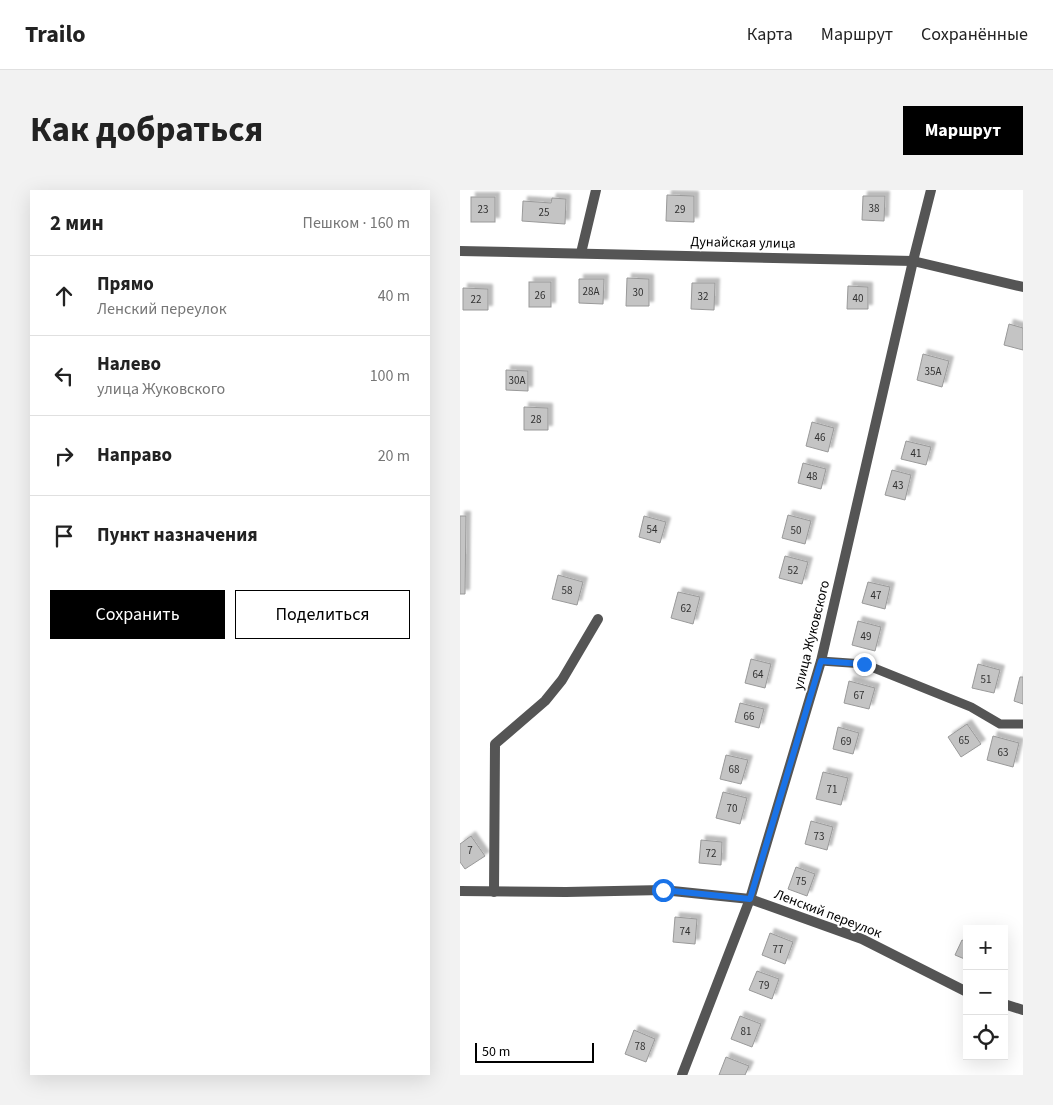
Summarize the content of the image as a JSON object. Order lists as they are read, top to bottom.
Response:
{
  "streets": {
    "street": ["Дунайская улица", "улица Жуковского", "Ленский переулок"]
  },
  "crossings": [
    ["Дунайская улица", "улица Жуковского"],
    ["улица Жуковского", "Ленский переулок"]
  ],
  "house_numbers": [
    "38",
    "23",
    "29",
    "25",
    "28А",
    "30",
    "26",
    "32",
    "40",
    "22",
    "35А",
    "30А",
    "28",
    "46",
    "41",
    "48",
    "43",
    "54",
    "50",
    "52",
    "58",
    "47",
    "62",
    "49",
    "64",
    "51",
    "67",
    "66",
    "65",
    "69",
    "63",
    "68",
    "71",
    "70",
    "73",
    "7",
    "72",
    "75",
    "74",
    "77",
    "79",
    "81",
    "78"
  ],
  "scale_bar": "50 m",
  "page": {
    "header": "Trailo",
    "nav": ["Карта", "Маршрут", "Сохранённые"],
    "title": "Как добраться",
    "buttons": [
      "Маршрут",
      ["Сохранить", "Поделиться"]
    ],
    "heading": ["2 мин", "Пешком · 160 m"],
    "list": [
      ["Прямо", "Ленский переулок", "40 m"],
      ["Налево", "улица Жуковского", "100 m"],
      ["Направо", "20 m"],
      "Пункт назначения"
    ],
    "map_buttons": ["+", "−"],
    "scale": "50 m"
  }
}
